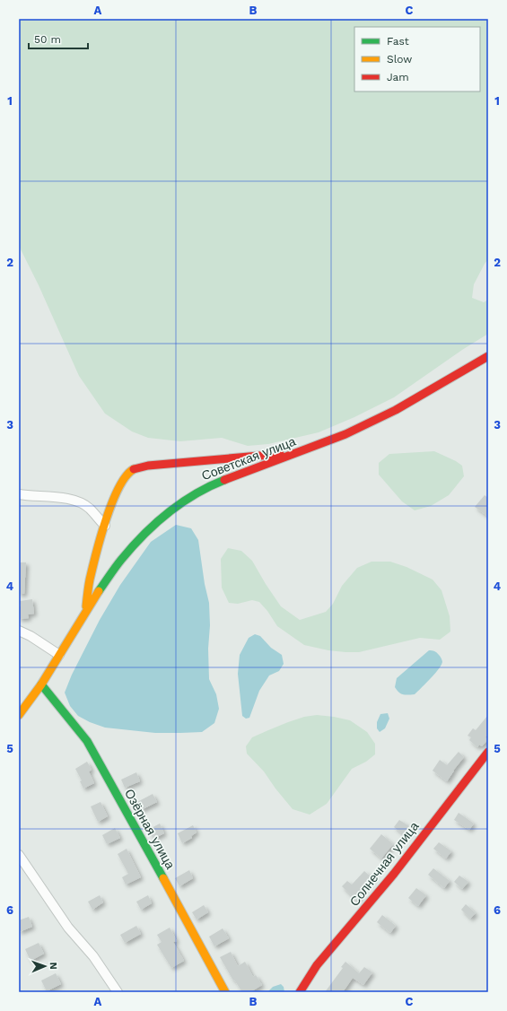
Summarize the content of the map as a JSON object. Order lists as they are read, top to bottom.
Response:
{
  "streets": {
    "street": ["Советская улица", "Озёрная улица", "Солнечная улица"]
  },
  "crossings": [
    ["Советская улица", "Озёрная улица"]
  ],
  "legend": ["Fast", "Slow", "Jam"],
  "scale_bar": "50 m",
  "north": "right",
  "grid": {
    "columns": ["A", "B", "C"],
    "rows": [
      "1",
      "2",
      "3",
      "4",
      "5",
      "6"
    ]
  }
}
